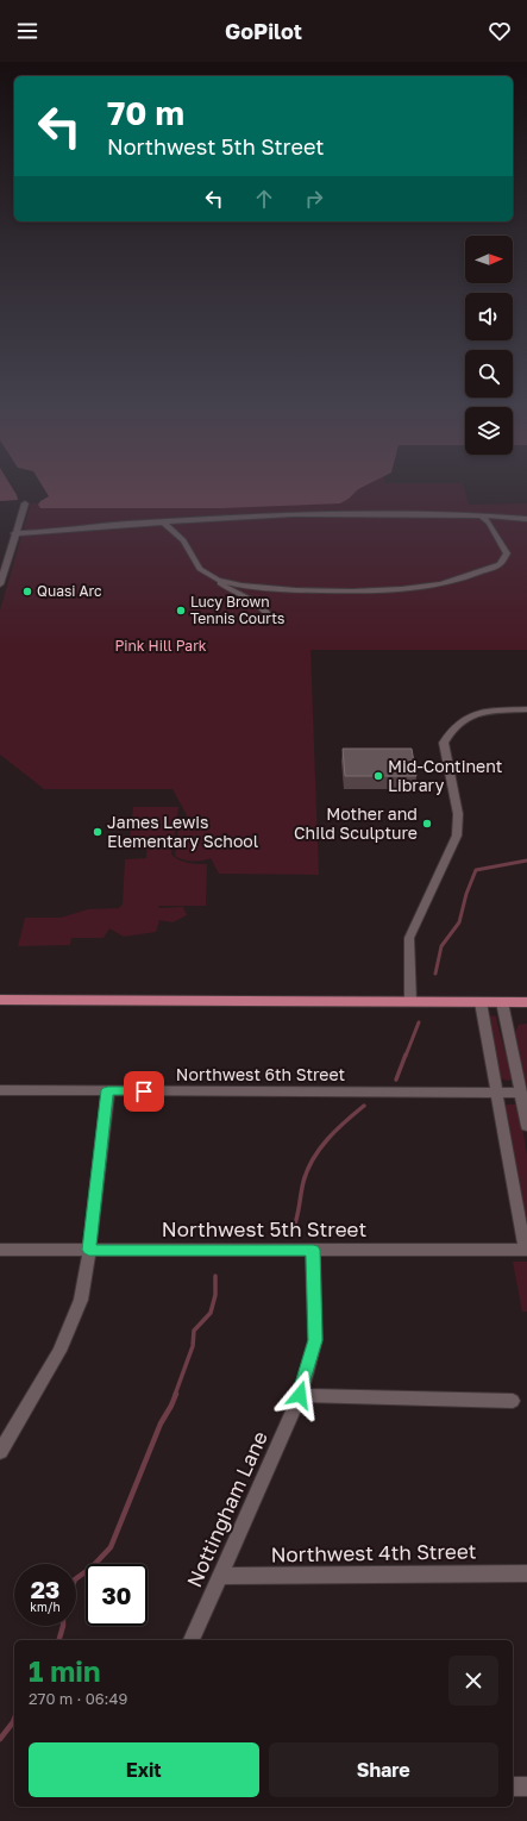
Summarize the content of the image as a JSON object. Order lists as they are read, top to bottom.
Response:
{
  "streets": {
    "street": [
      "Northwest 6th Street",
      "Northwest 5th Street",
      "Nottingham Lane",
      "Northwest 4th Street"
    ]
  },
  "crossings": [
    ["Northwest 5th Street", "Nottingham Lane"],
    ["Nottingham Lane", "Northwest 4th Street"]
  ],
  "parks": ["Pink Hill Park"],
  "places": [
    "Quasi Arc",
    "Lucy Brown Tennis Courts",
    "Mid-Continent Library",
    "Mother and Child Sculpture",
    "James Lewis Elementary School"
  ],
  "north": "right",
  "page": {
    "header": "GoPilot",
    "turn": ["70 m", "Northwest 5th Street"],
    "speed": "23 km/h",
    "limit": "30",
    "heading": ["1 min", "270 m · 06:49"],
    "buttons": ["Exit", "Share"]
  }
}
